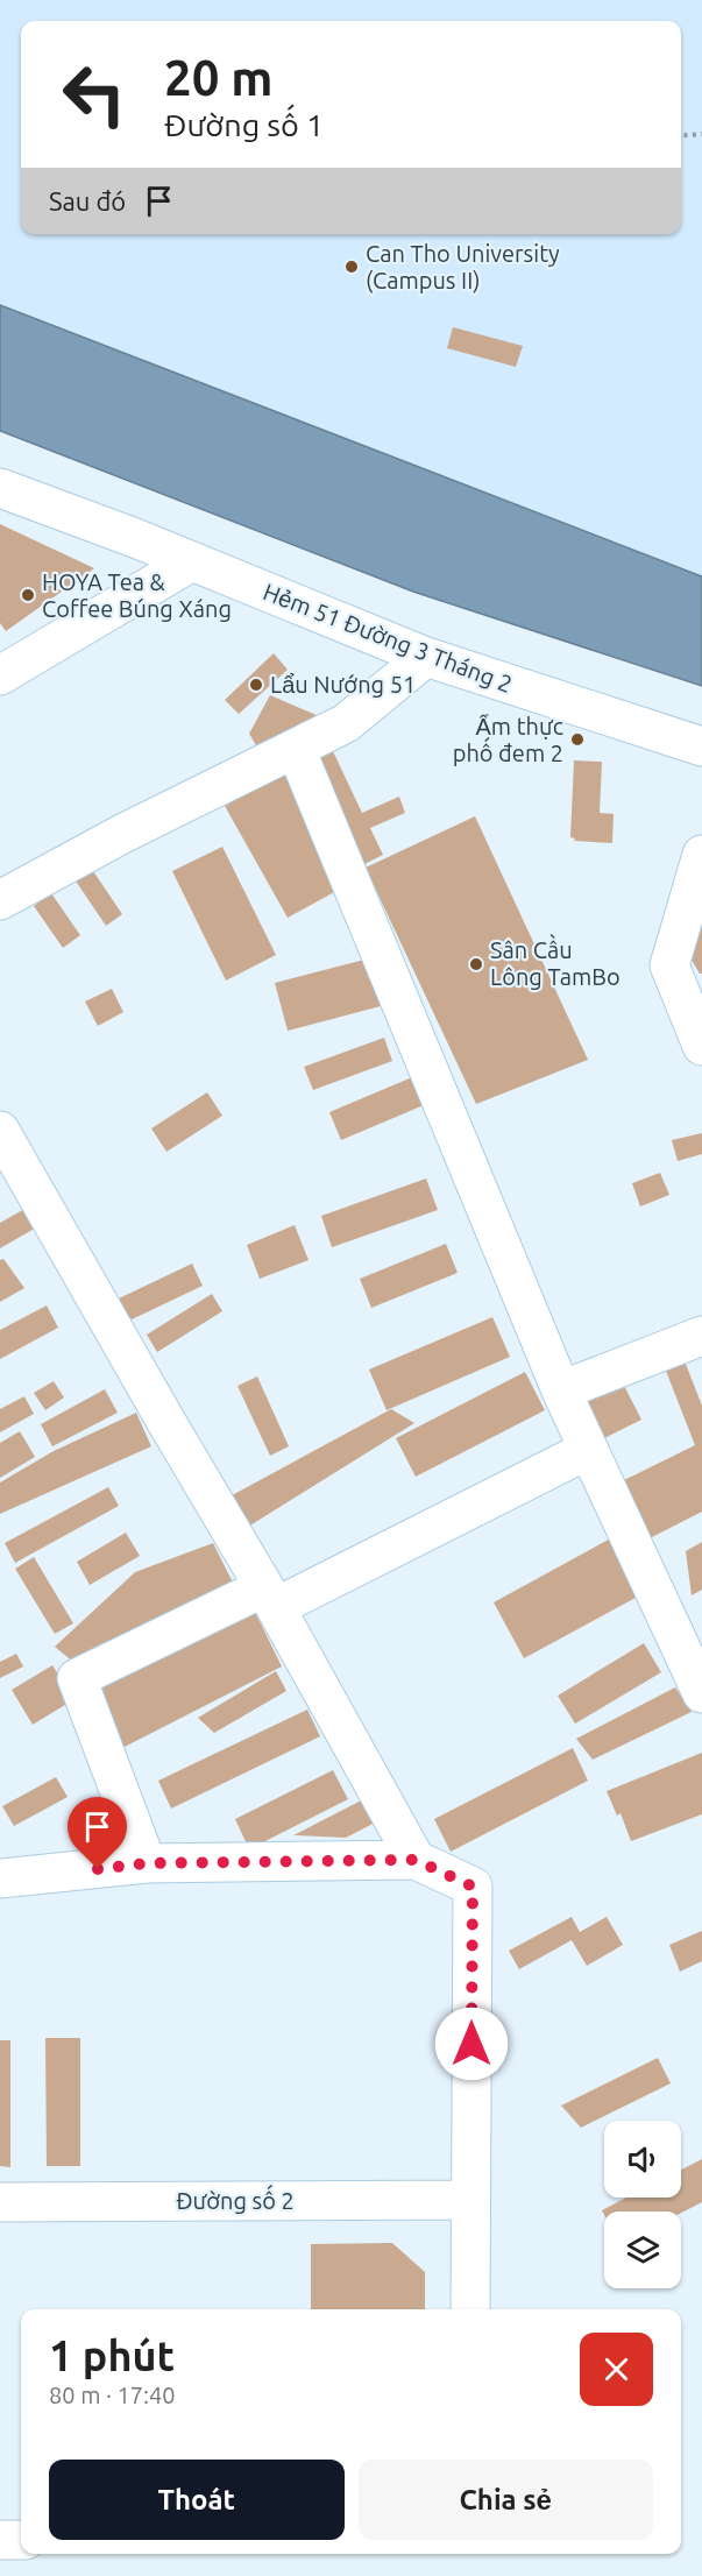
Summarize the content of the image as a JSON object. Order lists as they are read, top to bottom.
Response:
{
  "streets": {
    "street": ["Hẻm 51 Đường 3 Tháng 2", "Đường số 2"]
  },
  "places": [
    "Can Tho University (Campus II)",
    "HOYA Tea & Coffee Búng Xáng",
    "Lẩu Nướng 51",
    "Ẩm thực phố đem 2",
    "Sân Cầu Lông TamBo"
  ],
  "page": {
    "turn": ["20 m", "Đường số 1"],
    "then": "Sau đó",
    "heading": ["1 phút", "80 m · 17:40"],
    "buttons": ["Thoát", "Chia sẻ"]
  }
}
